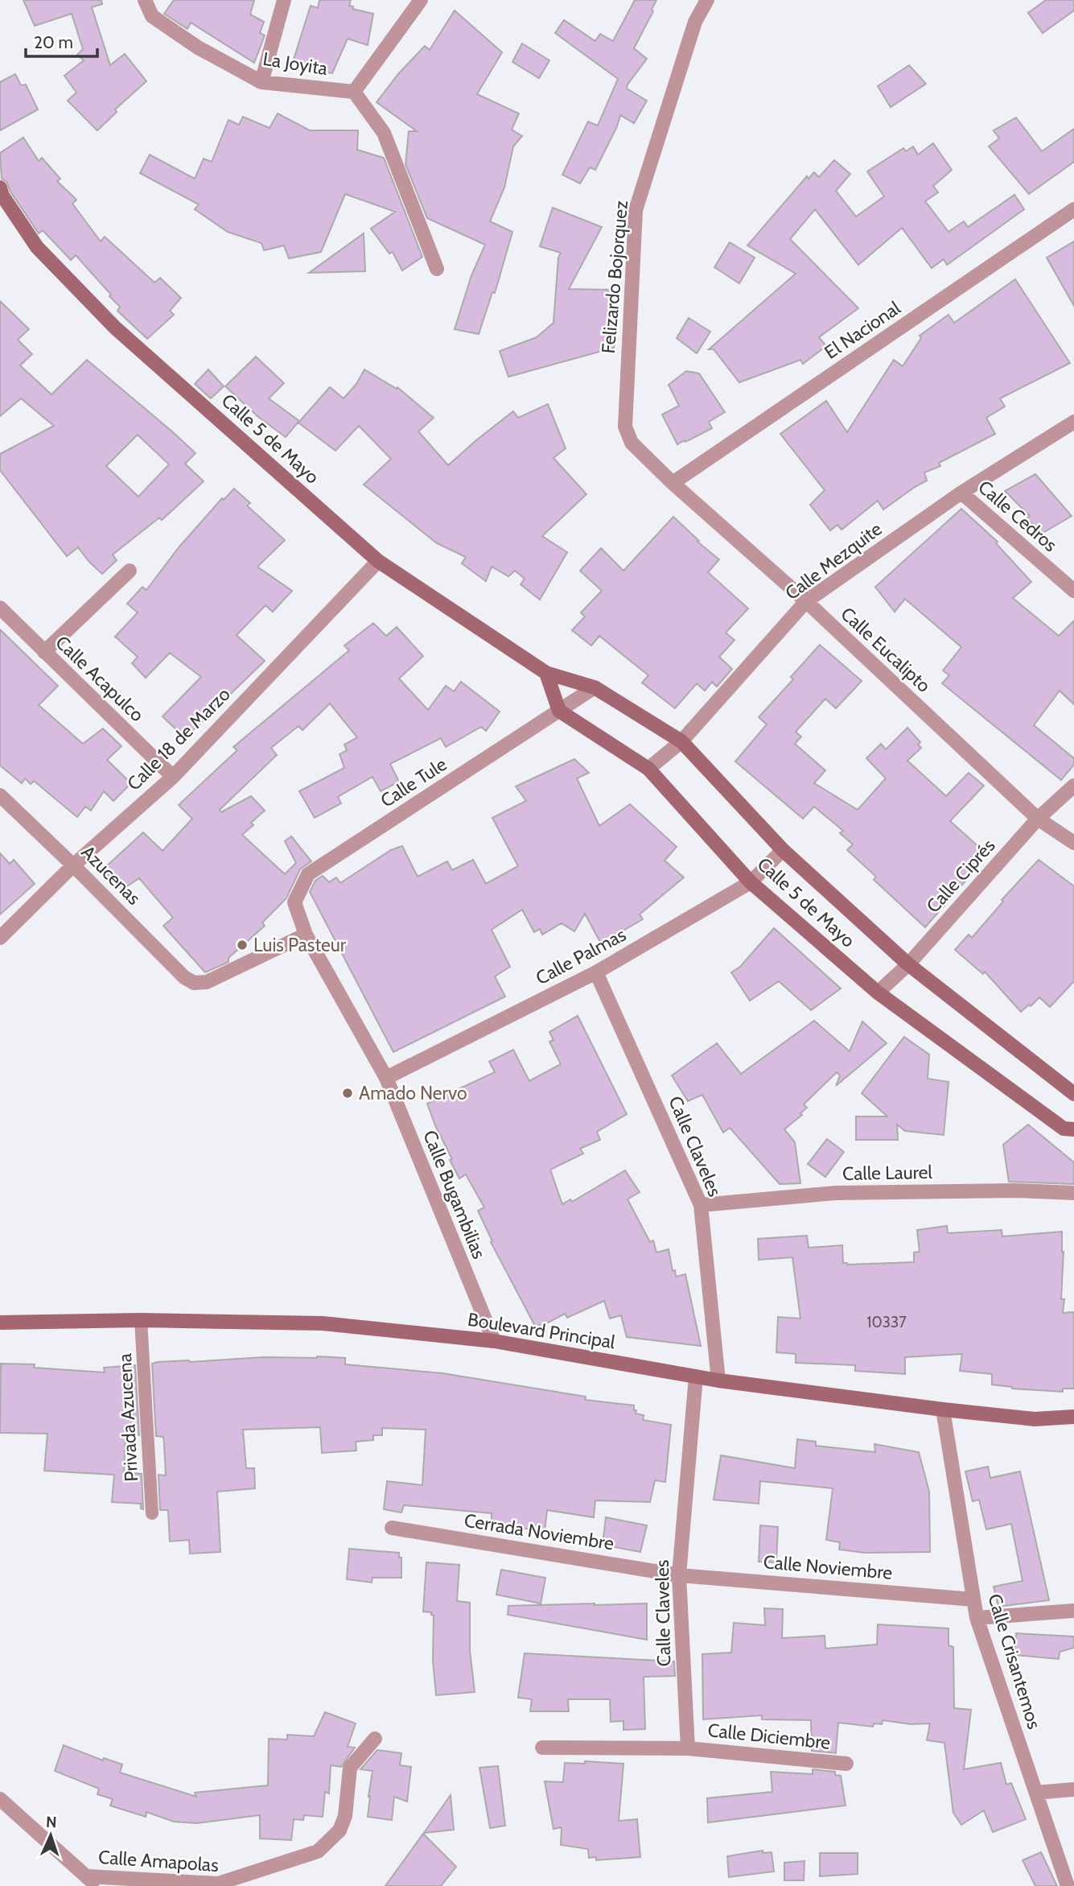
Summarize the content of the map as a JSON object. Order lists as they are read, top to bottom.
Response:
{
  "streets": {
    "street": [
      "La Joyita",
      "Felizardo Bojorquez",
      "El Nacional",
      "Calle 5 de Mayo",
      "Calle Cedros",
      "Calle Mezquite",
      "Calle Eucalipto",
      "Calle Acapulco",
      "Calle 18 de Marzo",
      "Calle Tule",
      "Azucenas",
      "Calle Ciprés",
      "Calle Palmas",
      "Calle Claveles",
      "Calle Laurel",
      "Calle Bugambilias",
      "Boulevard Principal",
      "Cerrada Noviembre",
      "Calle Noviembre",
      "Calle Crisantemos",
      "Calle Diciembre",
      "Calle Amapolas"
    ],
    "lane": ["Privada Azucena"]
  },
  "crossings": [
    ["Felizardo Bojorquez", "El Nacional"],
    ["Felizardo Bojorquez", "Calle Eucalipto"],
    ["El Nacional", "Calle Eucalipto"],
    ["Calle 5 de Mayo", "Calle Mezquite"],
    ["Calle 5 de Mayo", "Calle 18 de Marzo"],
    ["Calle 5 de Mayo", "Calle Tule"],
    ["Calle 5 de Mayo", "Calle Ciprés"],
    ["Calle 5 de Mayo", "Calle Palmas"],
    ["Calle Cedros", "Calle Mezquite"],
    ["Calle Mezquite", "Calle Eucalipto"],
    ["Calle Eucalipto", "Calle Ciprés"],
    ["Calle Acapulco", "Calle 18 de Marzo"],
    ["Calle 18 de Marzo", "Azucenas"],
    ["Calle Tule", "Azucenas"],
    ["Calle Tule", "Calle Bugambilias"],
    ["Azucenas", "Calle Bugambilias"],
    ["Calle Palmas", "Calle Claveles"],
    ["Calle Palmas", "Calle Bugambilias"],
    ["Calle Claveles", "Calle Laurel"],
    ["Calle Claveles", "Boulevard Principal"],
    ["Calle Claveles", "Cerrada Noviembre"],
    ["Calle Claveles", "Calle Noviembre"],
    ["Calle Claveles", "Calle Diciembre"],
    ["Calle Bugambilias", "Boulevard Principal"],
    ["Boulevard Principal", "Privada Azucena"],
    ["Boulevard Principal", "Calle Crisantemos"],
    ["Cerrada Noviembre", "Calle Noviembre"],
    ["Calle Noviembre", "Calle Crisantemos"]
  ],
  "places": ["Luis Pasteur", "Amado Nervo"],
  "house_numbers": ["10337"],
  "scale_bar": "20 m",
  "north": "top"
}
